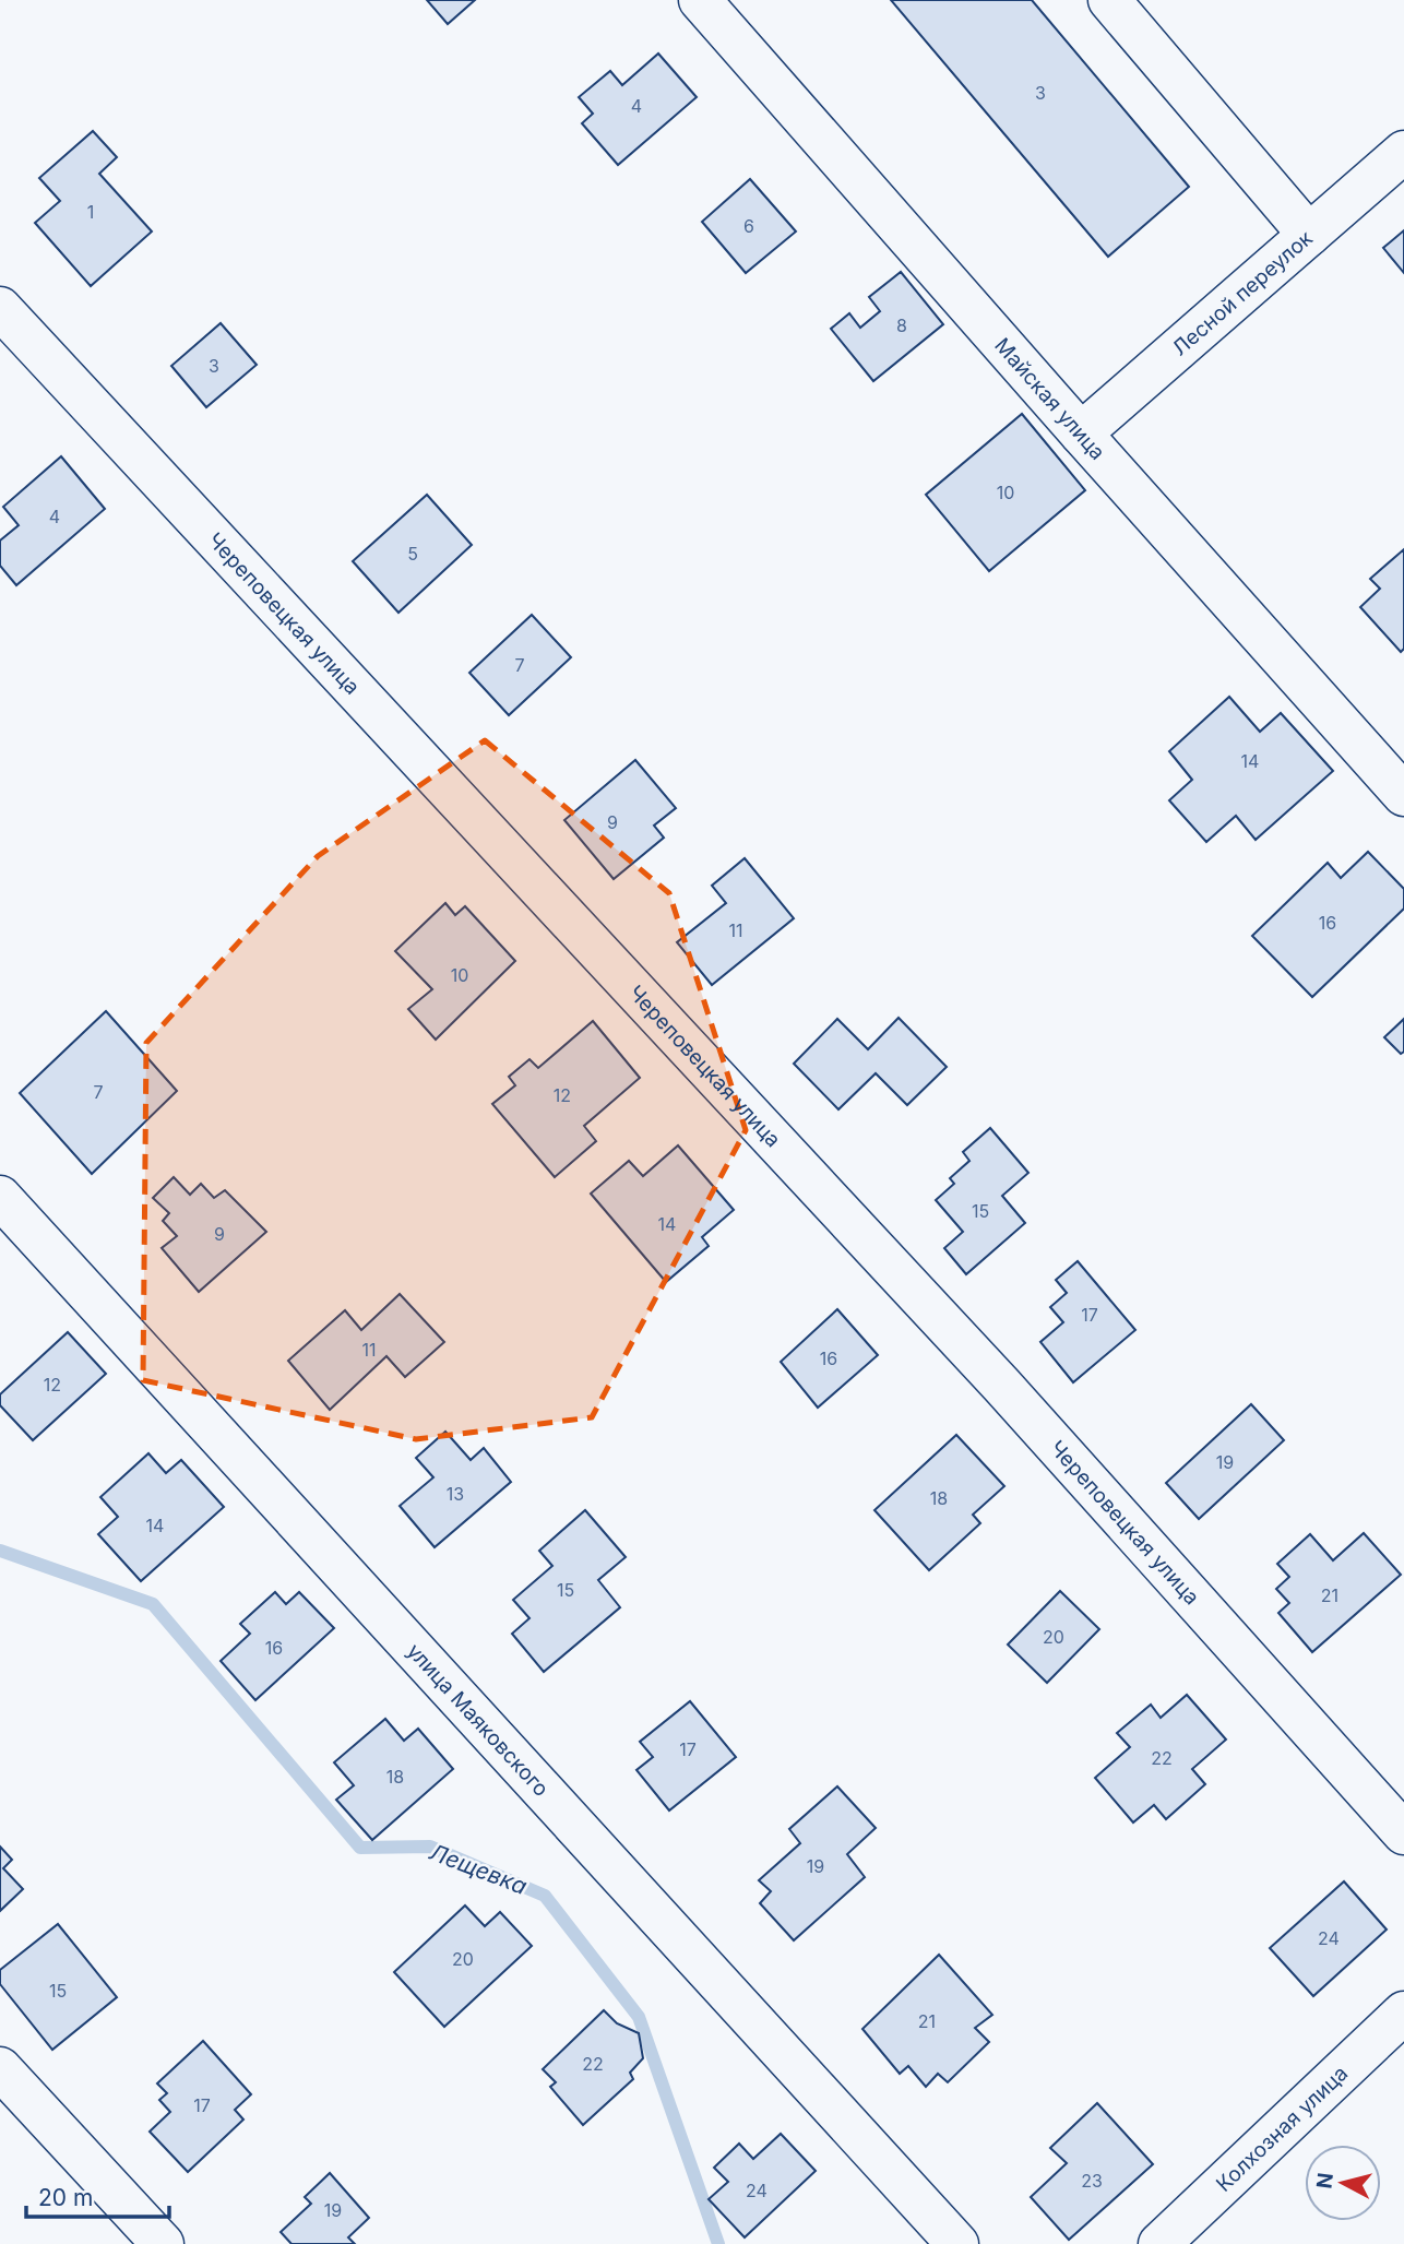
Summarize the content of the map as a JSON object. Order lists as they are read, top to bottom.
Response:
{
  "streets": {
    "street": [
      "Лесной переулок",
      "Майская улица",
      "Череповецкая улица",
      "улица Маяковского",
      "Колхозная улица"
    ]
  },
  "crossings": [
    ["Лесной переулок", "Майская улица"]
  ],
  "water": ["Лещевка"],
  "house_numbers": [
    "3",
    "4",
    "1",
    "6",
    "8",
    "3",
    "10",
    "4",
    "5",
    "7",
    "14",
    "9",
    "16",
    "11",
    "10",
    "7",
    "12",
    "15",
    "14",
    "9",
    "17",
    "11",
    "16",
    "12",
    "19",
    "13",
    "18",
    "14",
    "15",
    "21",
    "20",
    "16",
    "17",
    "22",
    "18",
    "19",
    "24",
    "20",
    "15",
    "21",
    "22",
    "17",
    "23",
    "24",
    "19"
  ],
  "scale_bar": "20 m",
  "north": "left"
}
